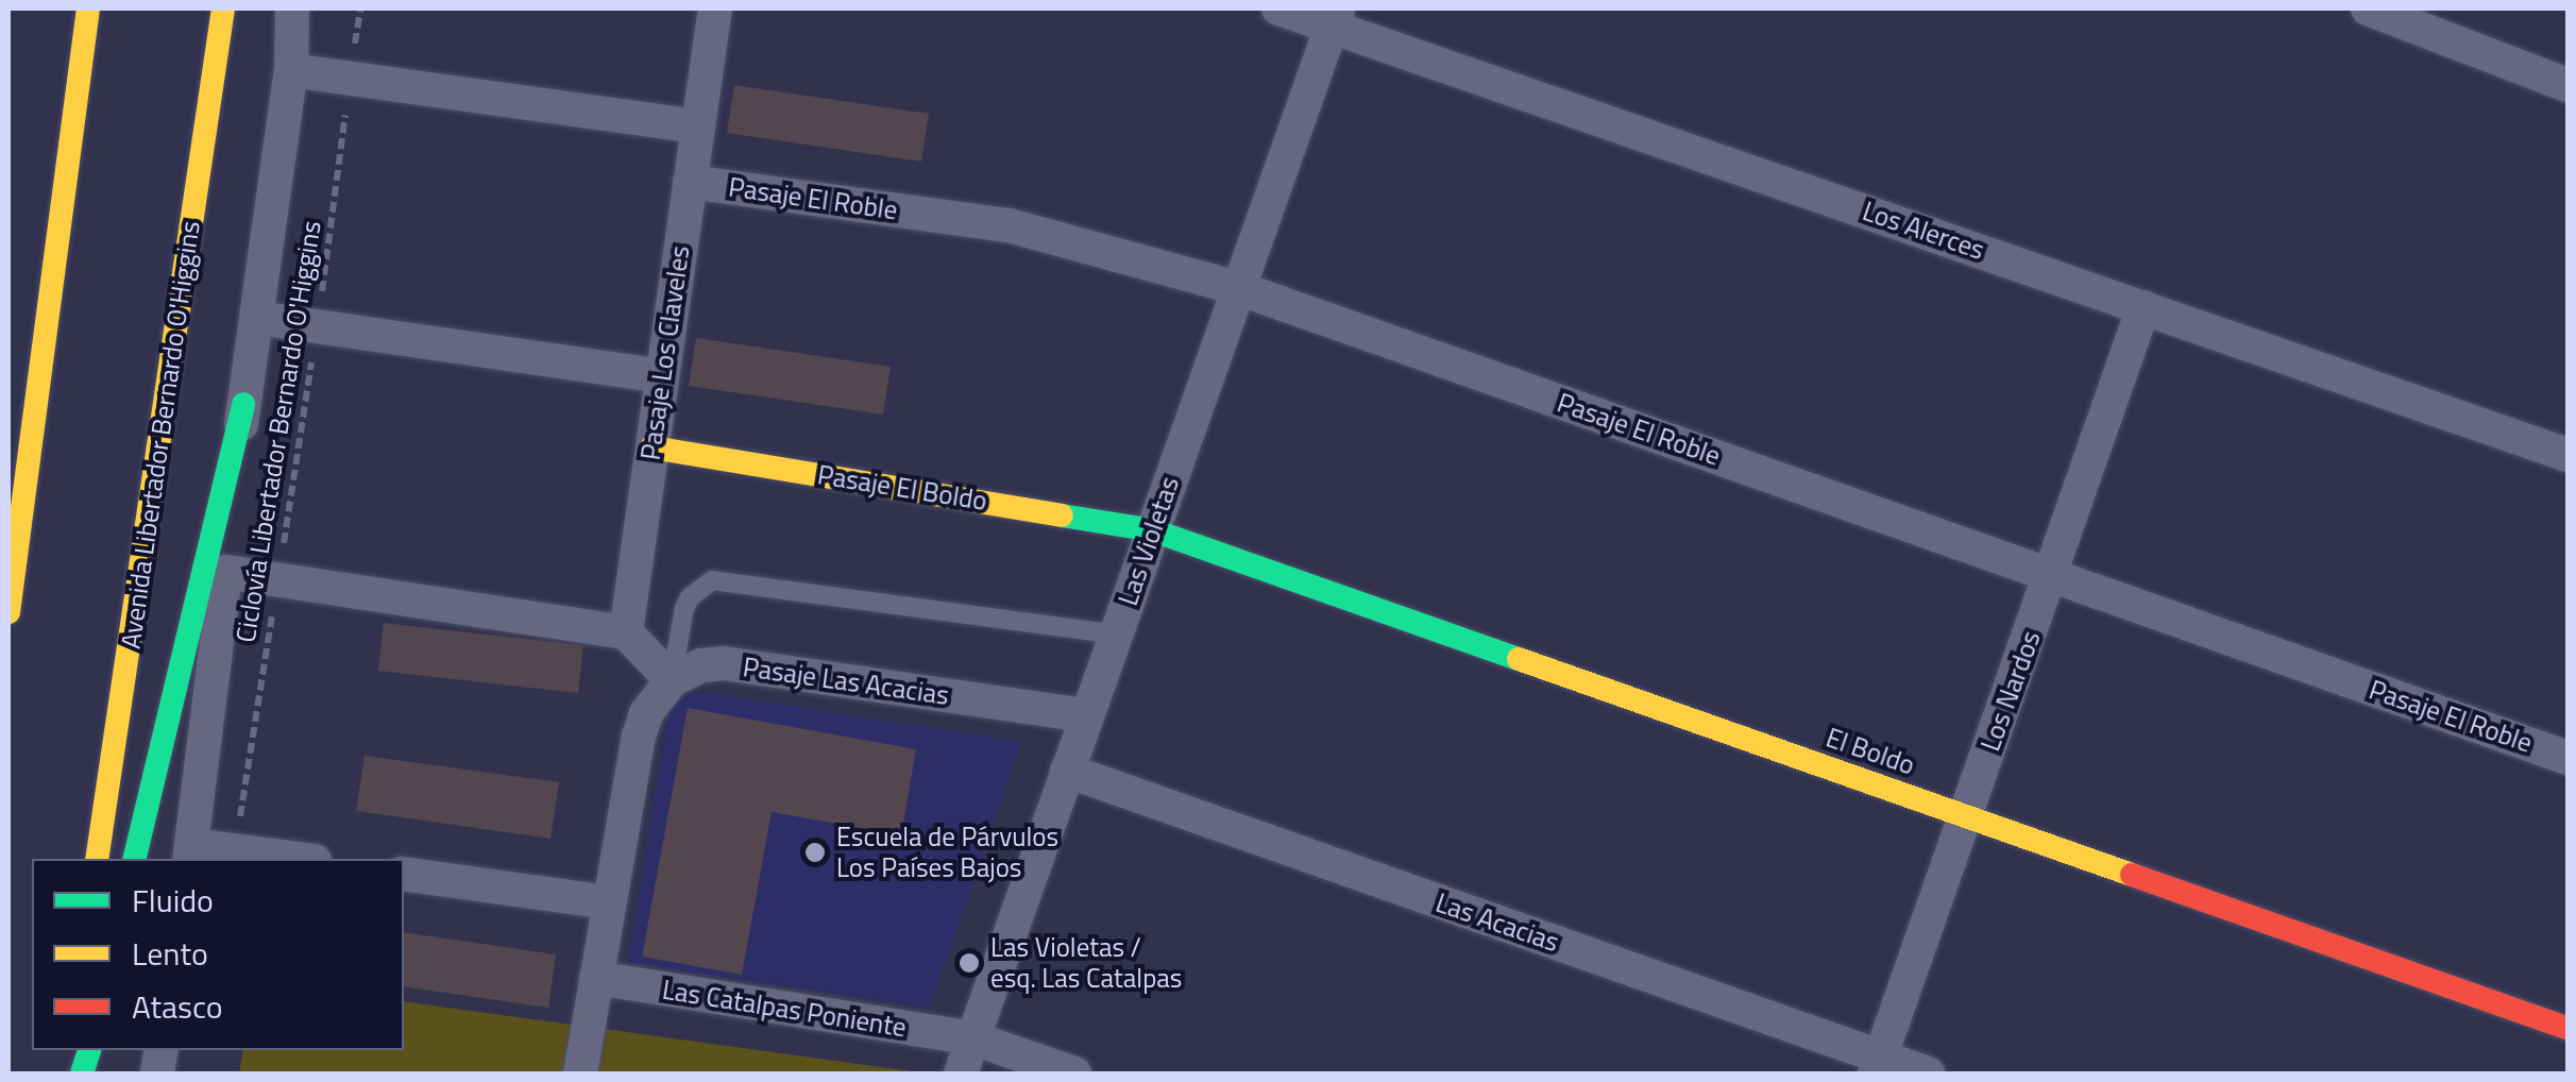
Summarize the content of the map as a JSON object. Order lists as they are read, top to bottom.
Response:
{
  "streets": {
    "main road": ["Avenida Libertador Bernardo O'Higgins", "Pasaje El Boldo", "El Boldo"],
    "street": [
      "Pasaje El Roble",
      "Los Alerces",
      "Pasaje Los Claveles",
      "Las Violetas",
      "Pasaje Las Acacias",
      "Los Nardos",
      "Las Acacias",
      "Las Catalpas Poniente"
    ],
    "path": ["Ciclovía Libertador Bernardo O'Higgins"]
  },
  "crossings": [
    ["Pasaje El Roble", "Pasaje Los Claveles"],
    ["Pasaje El Roble", "Las Violetas"],
    ["Pasaje El Roble", "Los Nardos"],
    ["Los Alerces", "Las Violetas"],
    ["Los Alerces", "Los Nardos"],
    ["Pasaje Los Claveles", "Pasaje El Boldo"],
    ["Pasaje El Boldo", "Las Violetas"],
    ["Pasaje El Boldo", "El Boldo"],
    ["Las Violetas", "Pasaje Las Acacias"],
    ["Las Violetas", "El Boldo"],
    ["Las Violetas", "Las Acacias"],
    ["Las Violetas", "Las Catalpas Poniente"],
    ["Los Nardos", "El Boldo"],
    ["Los Nardos", "Las Acacias"]
  ],
  "places": ["Escuela de Párvulos Los Países Bajos", "Las Violetas / esq. Las Catalpas"],
  "legend": ["Fluido", "Lento", "Atasco"]
}
